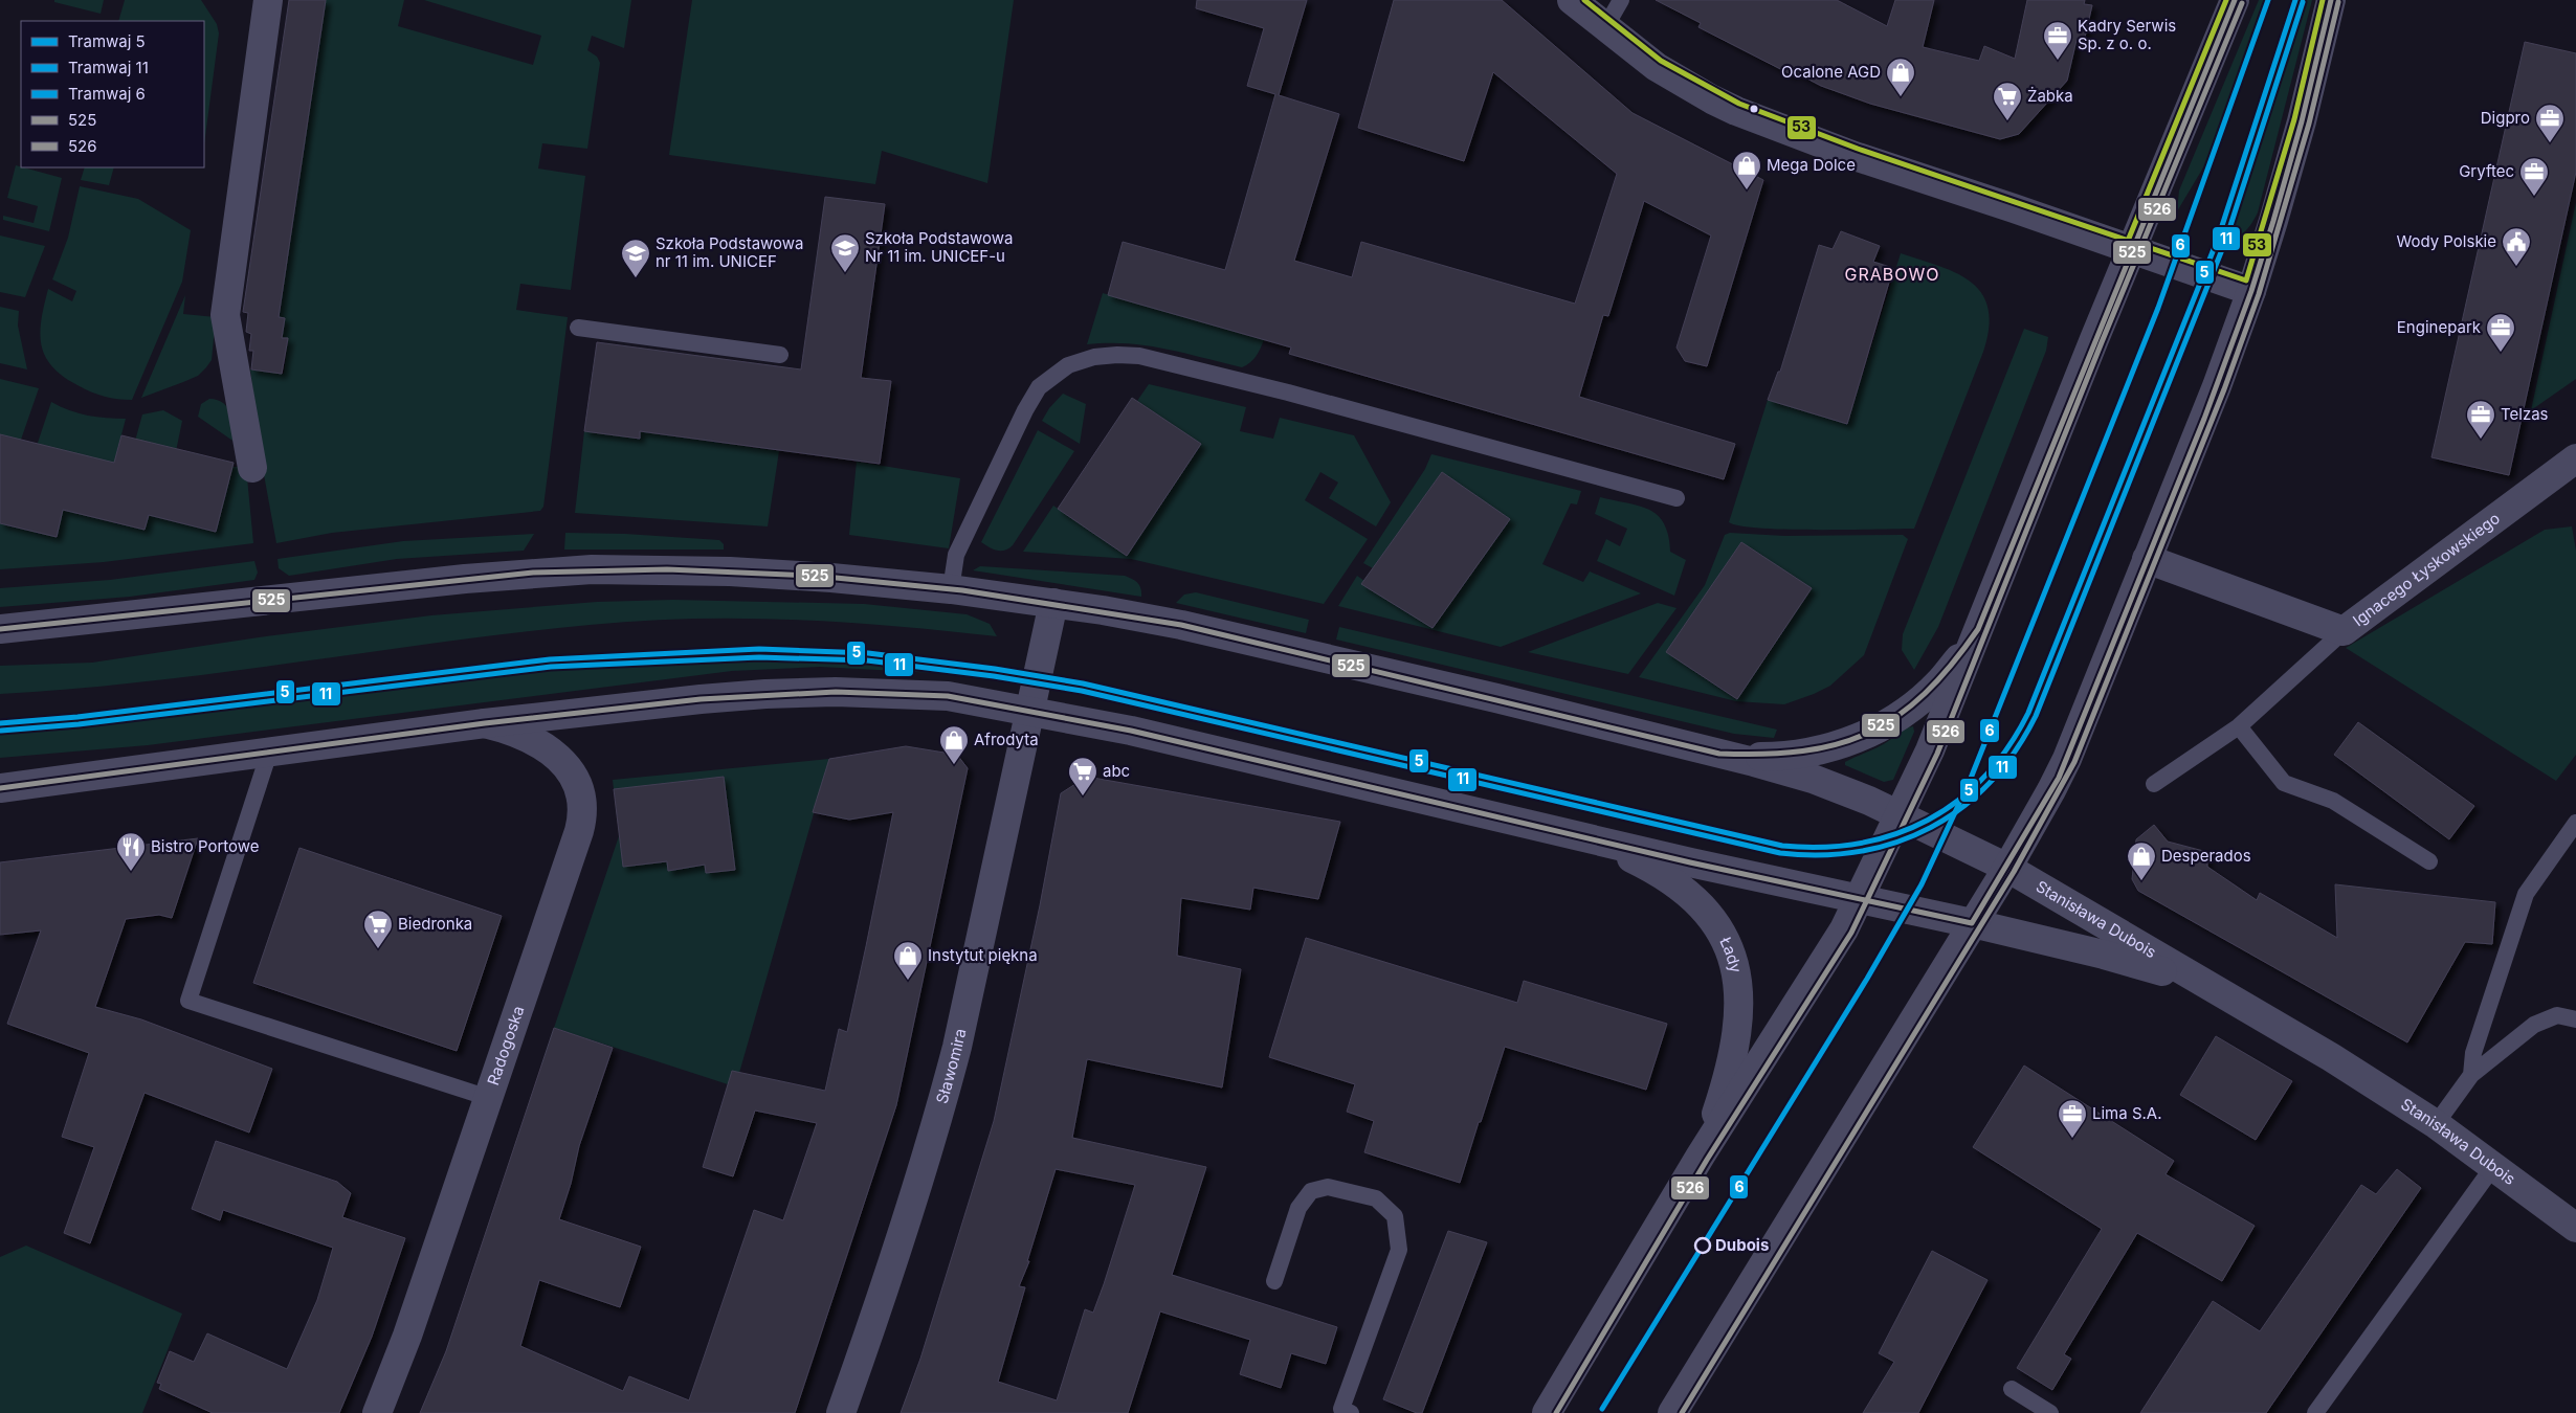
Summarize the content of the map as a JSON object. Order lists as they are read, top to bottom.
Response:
{
  "streets": {
    "street": [
      "Ignacego Łyskowskiego",
      "Stanisława Dubois",
      "Łady",
      "Radogoska",
      "Sławomira"
    ]
  },
  "crossings": [
    ["Stanisława Dubois", "Łady"],
    ["Stanisława Dubois", "Radogoska"],
    ["Stanisława Dubois", "Sławomira"]
  ],
  "districts": ["GRABOWO"],
  "places": {
    "office": [
      "Kadry Serwis Sp. z o. o.",
      "Digpro",
      "Gryftec",
      "Enginepark",
      "Telzas",
      "Lima S.A."
    ],
    "shop": [
      "Ocalone AGD",
      "Mega Dolce",
      "Afrodyta",
      "Desperados",
      "Instytut piękna"
    ],
    "supermarket": ["Żabka", "abc", "Biedronka"],
    "public building": ["Wody Polskie"],
    "school or university": ["Szkoła Podstawowa Nr 11 im. UNICEF-u", "Szkoła Podstawowa nr 11 im. UNICEF"],
    "restaurant": ["Bistro Portowe"],
    "other": ["Dubois"]
  },
  "lines": [
    "tram line 5",
    "tram line 6",
    "transit line 525",
    "transit line 53",
    "tram line 11",
    "transit line 526"
  ],
  "legend": [
    "Tramwaj 5",
    "Tramwaj 11",
    "Tramwaj 6",
    "525",
    "526"
  ]
}
